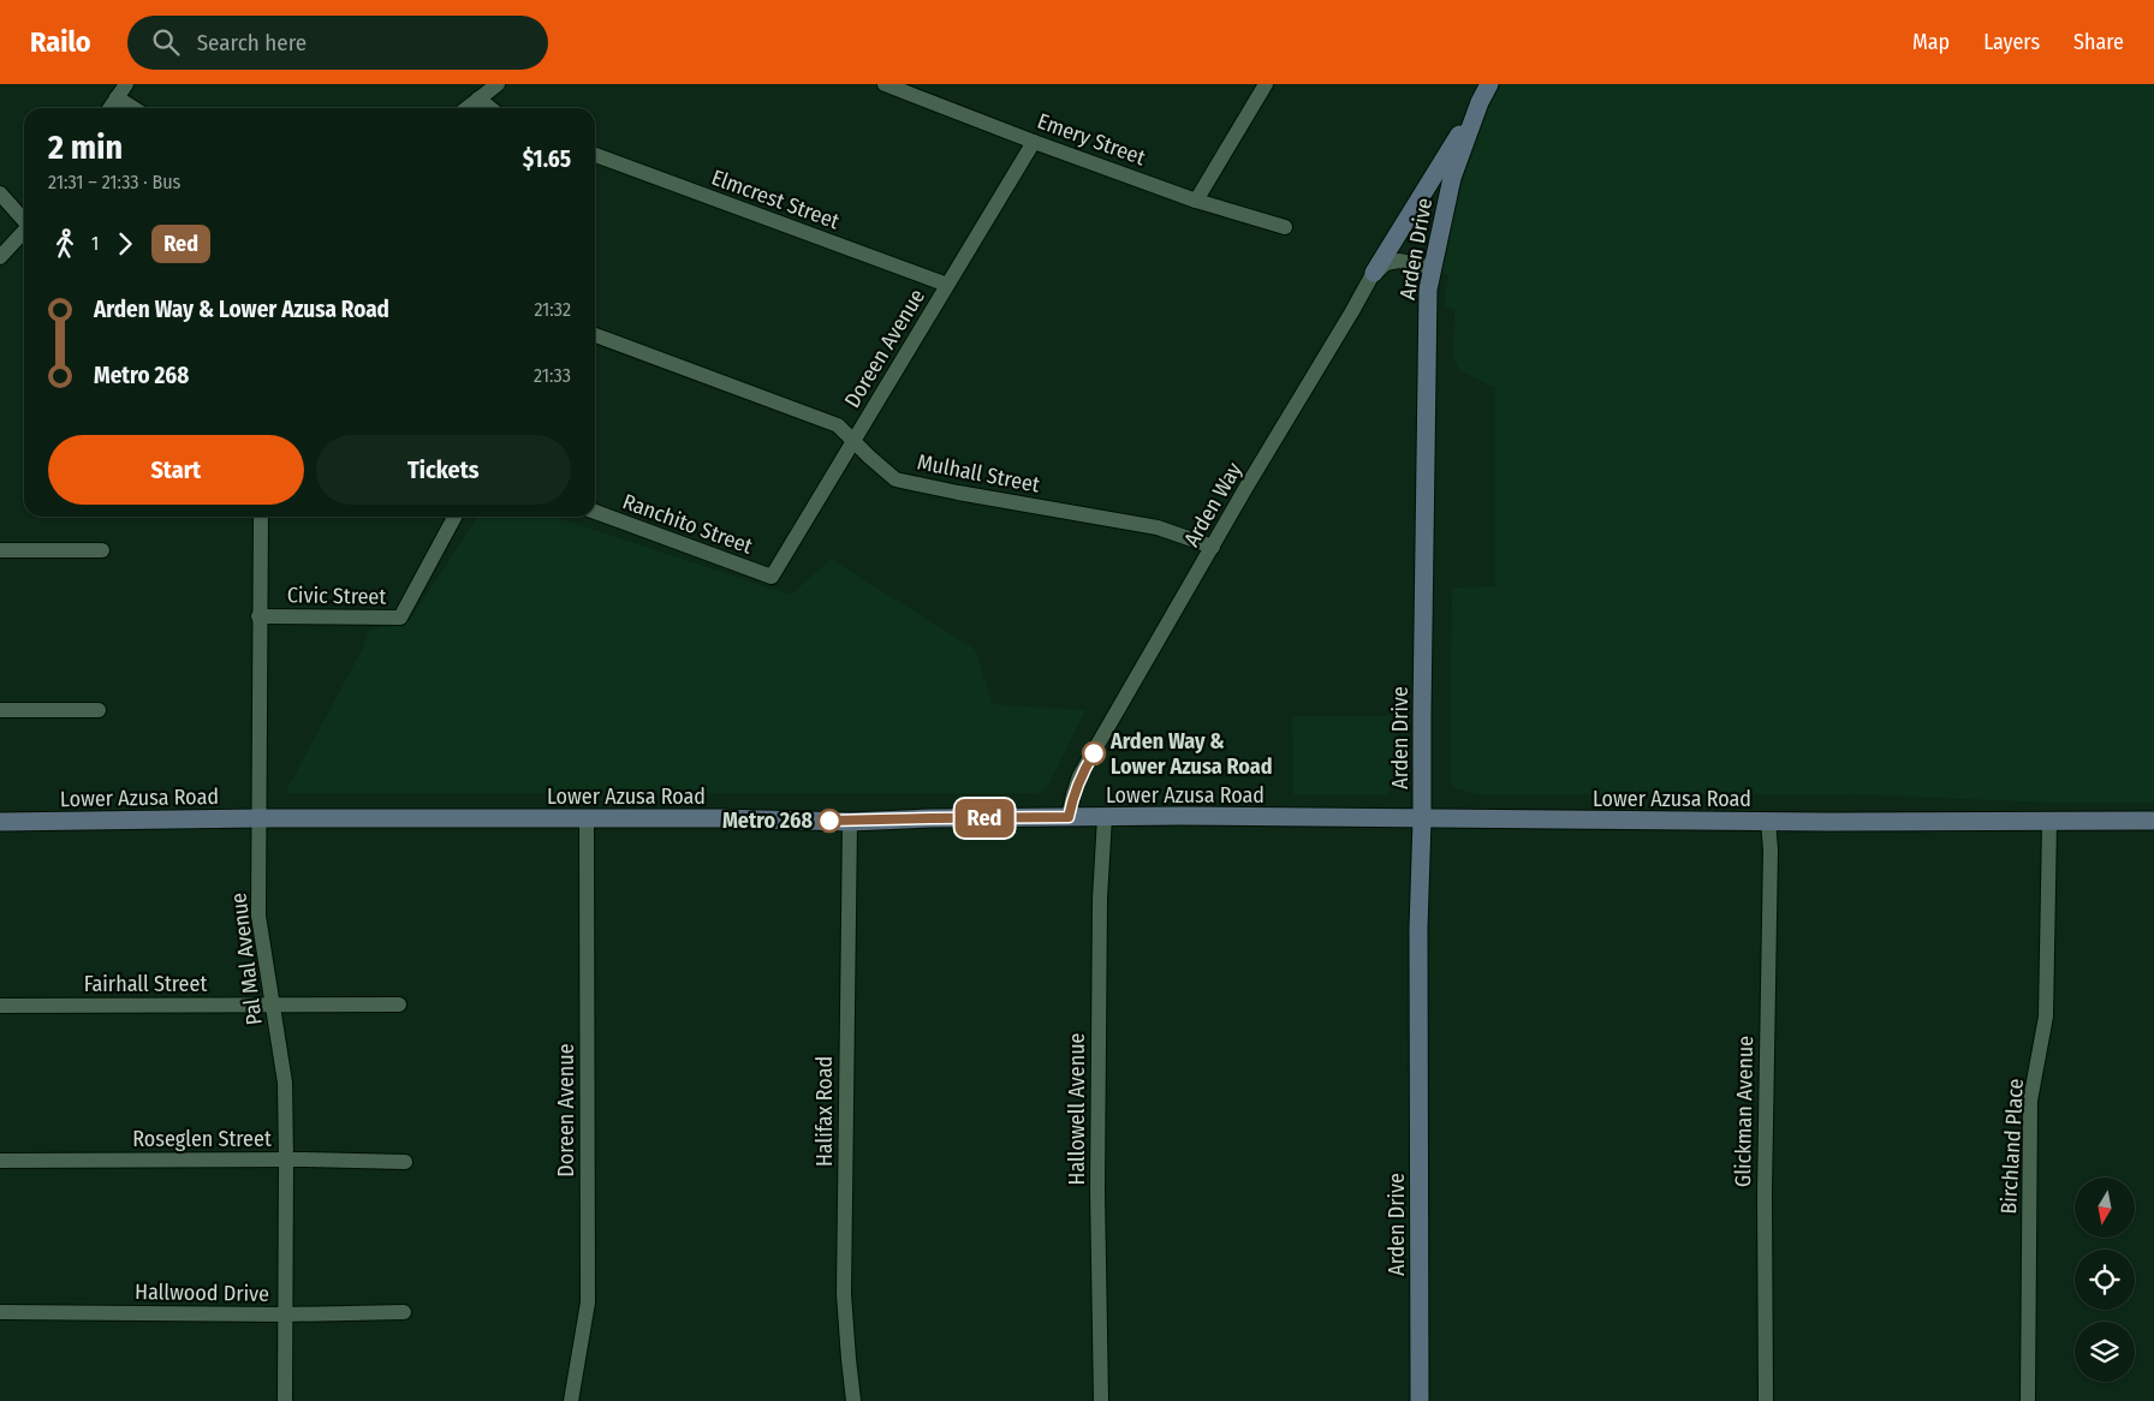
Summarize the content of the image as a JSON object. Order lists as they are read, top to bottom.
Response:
{
  "streets": {
    "main road": ["Arden Drive", "Lower Azusa Road"],
    "street": [
      "Emery Street",
      "Elmcrest Street",
      "Doreen Avenue",
      "Mulhall Street",
      "Arden Way",
      "Ranchito Street",
      "Civic Street",
      "Pal Mal Avenue",
      "Fairhall Street",
      "Hallowell Avenue",
      "Halifax Road",
      "Glickman Avenue",
      "Roseglen Street",
      "Birchland Place",
      "Hallwood Drive"
    ]
  },
  "crossings": [
    ["Emery Street", "Doreen Avenue"],
    ["Elmcrest Street", "Doreen Avenue"],
    ["Arden Drive", "Lower Azusa Road"],
    ["Doreen Avenue", "Mulhall Street"],
    ["Doreen Avenue", "Ranchito Street"],
    ["Doreen Avenue", "Lower Azusa Road"],
    ["Mulhall Street", "Arden Way"],
    ["Arden Way", "Lower Azusa Road"],
    ["Civic Street", "Pal Mal Avenue"],
    ["Lower Azusa Road", "Pal Mal Avenue"],
    ["Lower Azusa Road", "Hallowell Avenue"],
    ["Lower Azusa Road", "Halifax Road"],
    ["Lower Azusa Road", "Glickman Avenue"],
    ["Lower Azusa Road", "Birchland Place"],
    ["Pal Mal Avenue", "Fairhall Street"],
    ["Pal Mal Avenue", "Roseglen Street"],
    ["Pal Mal Avenue", "Hallwood Drive"]
  ],
  "places": ["Arden Way & Lower Azusa Road", "Metro 268"],
  "lines": ["bus line Red"],
  "north": "bottom",
  "page": {
    "header": "Railo",
    "search": "Search here",
    "nav": ["Map", "Layers", "Share"],
    "on_map": "Red",
    "heading": ["2 min", "21:31 – 21:33 · Bus", "$1.65"],
    "legs": ["1", "Red"],
    "list": [
      {
        "name": "Arden Way & Lower Azusa Road",
        "value": "21:32"
      },
      {
        "name": "Metro 268",
        "value": "21:33"
      }
    ],
    "buttons": ["Start", "Tickets"]
  }
}
